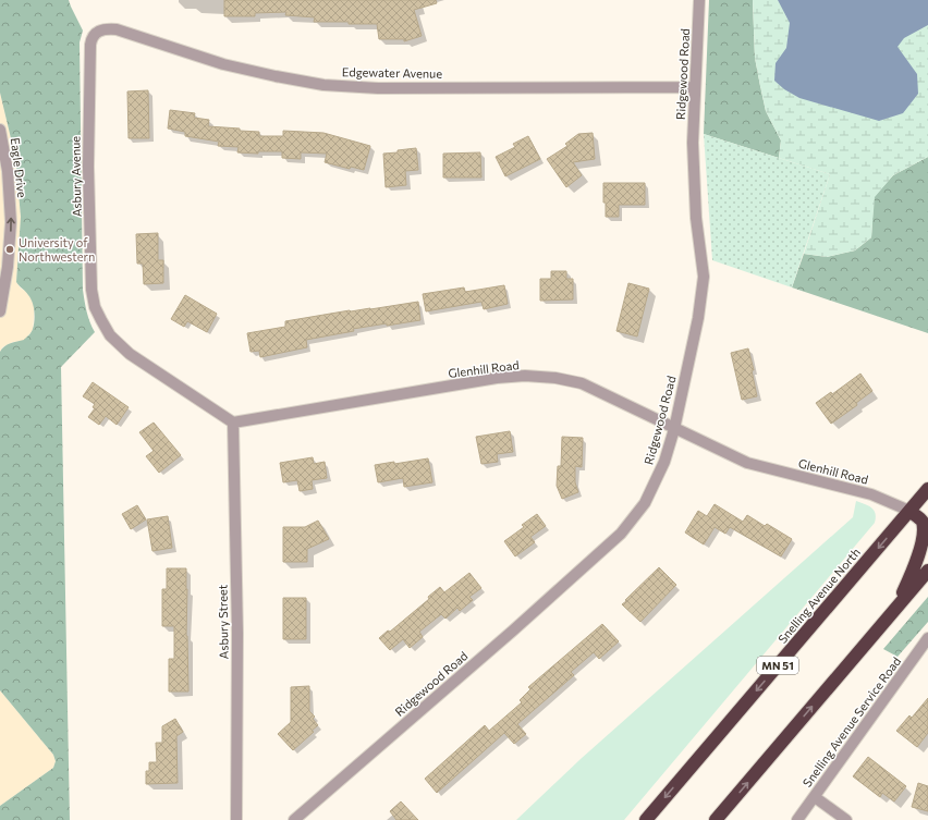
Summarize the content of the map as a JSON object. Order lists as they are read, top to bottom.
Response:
{
  "streets": {
    "highway": ["Snelling Avenue North", "MN 51"],
    "street": [
      "Edgewater Avenue",
      "Ridgewood Road",
      "Eagle Drive",
      "Asbury Avenue",
      "Glenhill Road",
      "Asbury Street",
      "Snelling Avenue Service Road"
    ]
  },
  "crossings": [
    ["Edgewater Avenue", "Ridgewood Road"],
    ["Edgewater Avenue", "Asbury Avenue"],
    ["Ridgewood Road", "Glenhill Road"],
    ["Asbury Avenue", "Glenhill Road"],
    ["Asbury Avenue", "Asbury Street"],
    ["Glenhill Road", "Snelling Avenue North"],
    ["Glenhill Road", "Asbury Street"]
  ],
  "one_way": ["Eagle Drive"],
  "places": ["University of Northwestern"]
}
